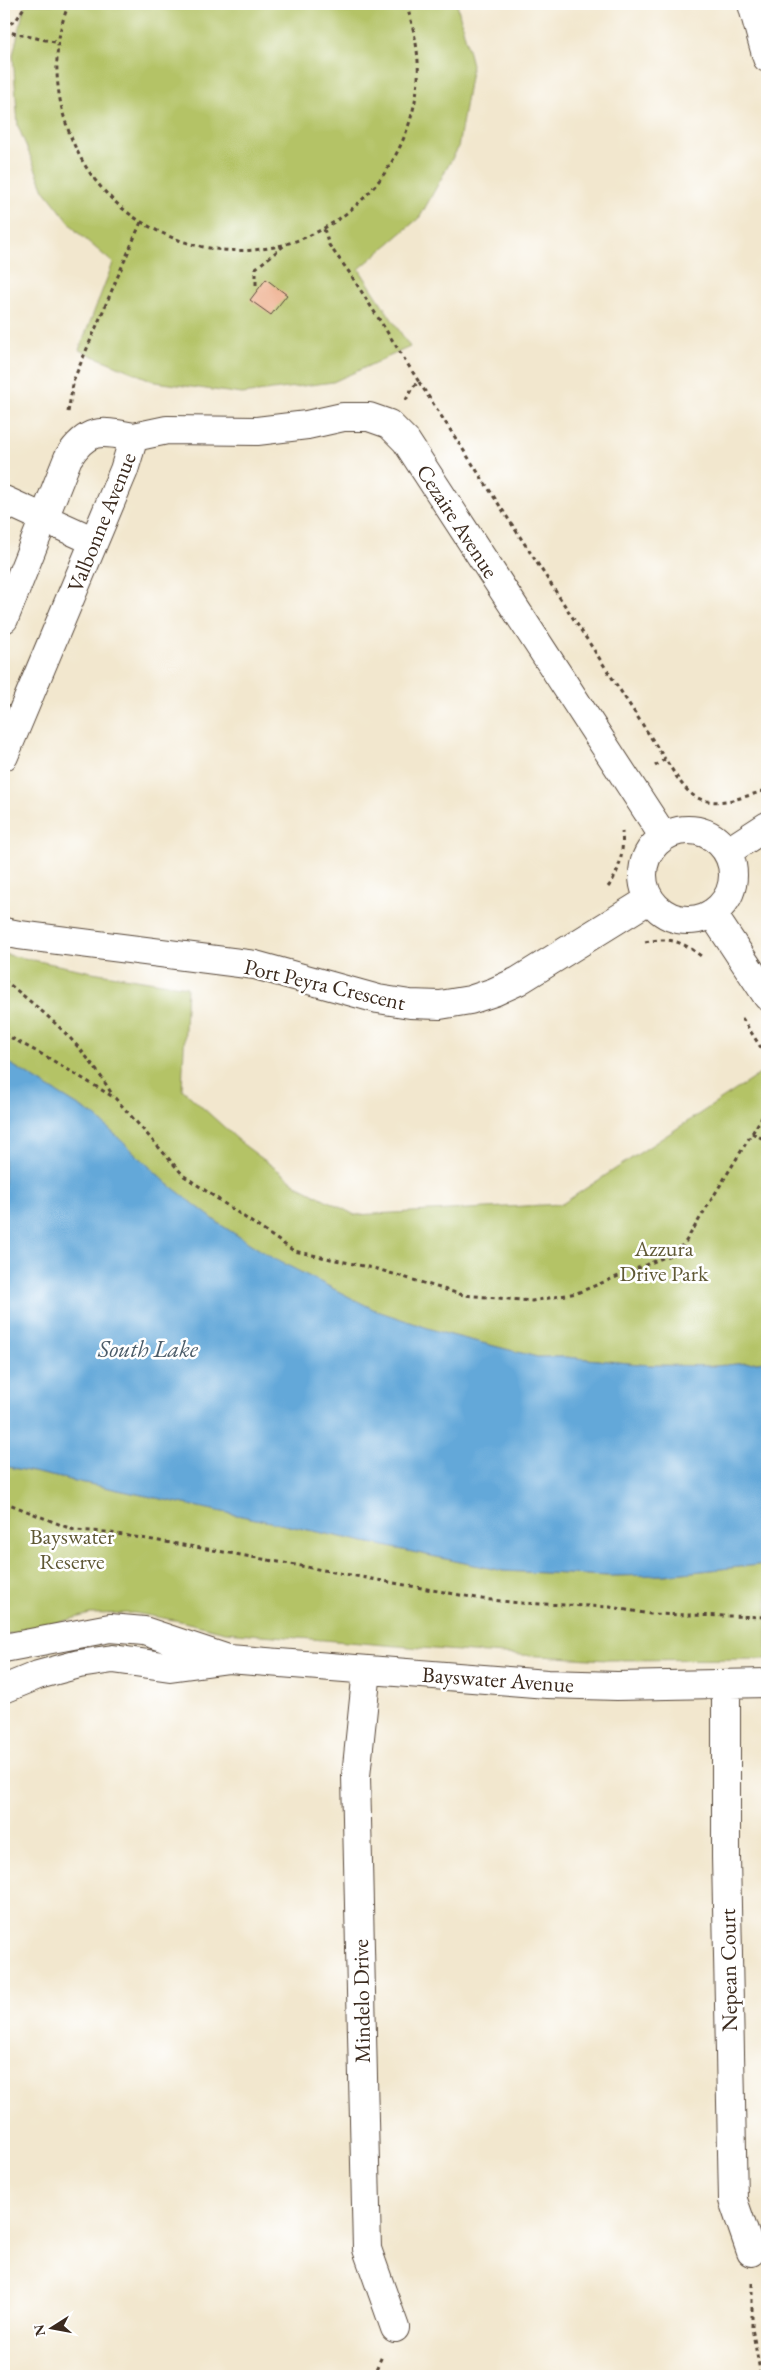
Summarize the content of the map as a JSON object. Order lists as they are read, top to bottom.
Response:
{
  "streets": {
    "street": [
      "Cezaire Avenue",
      "Valbonne Avenue",
      "Port Peyra Crescent",
      "Bayswater Avenue",
      "Nepean Court",
      "Mindelo Drive"
    ]
  },
  "crossings": [
    ["Cezaire Avenue", "Valbonne Avenue"],
    ["Cezaire Avenue", "Port Peyra Crescent"],
    ["Bayswater Avenue", "Nepean Court"],
    ["Bayswater Avenue", "Mindelo Drive"]
  ],
  "water": ["South Lake"],
  "parks": ["Azzura Drive Park", "Bayswater Reserve"],
  "north": "left"
}
